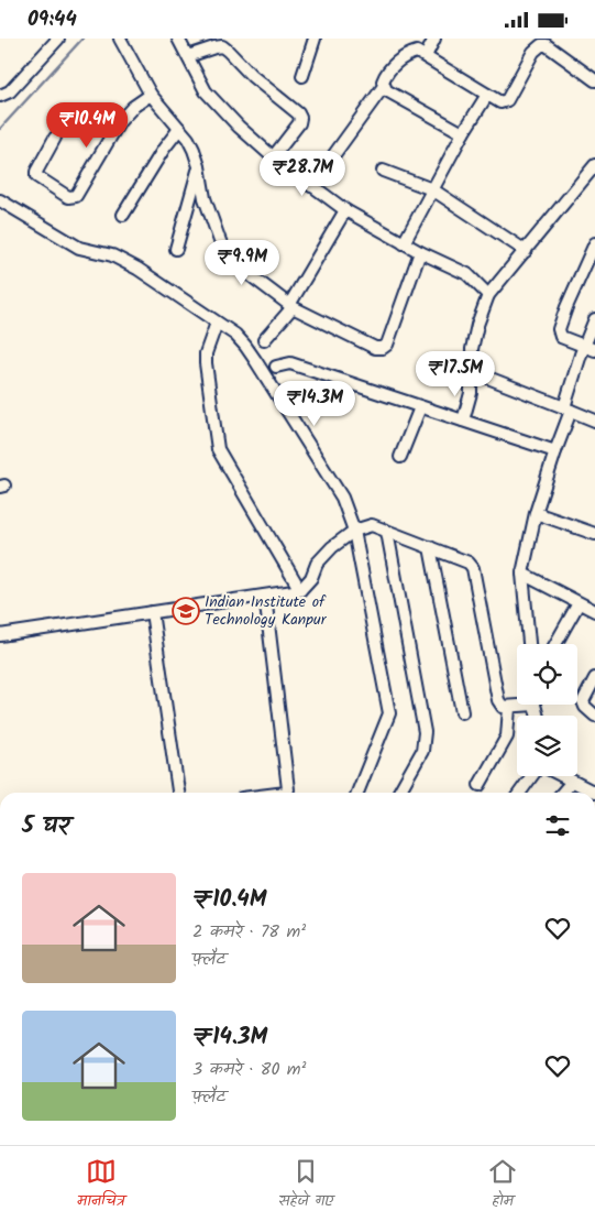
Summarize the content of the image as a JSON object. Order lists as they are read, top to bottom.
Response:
{
  "places": {
    "school or university": ["Indian Institute of Technology Kanpur"]
  },
  "page": {
    "status": "09:44",
    "price": [
      "₹10.4M",
      "₹28.7M",
      "₹9.9M",
      "₹17.5M",
      "₹14.3M"
    ],
    "heading": "5 घर",
    "list": [
      {
        "name": "₹10.4M",
        "note": "2 कमरे · 78 m² · फ़्लैट"
      },
      {
        "name": "₹14.3M",
        "note": "3 कमरे · 80 m² · फ़्लैट"
      }
    ],
    "tabs": ["मानचित्र", "सहेजे गए", "होम"]
  }
}
